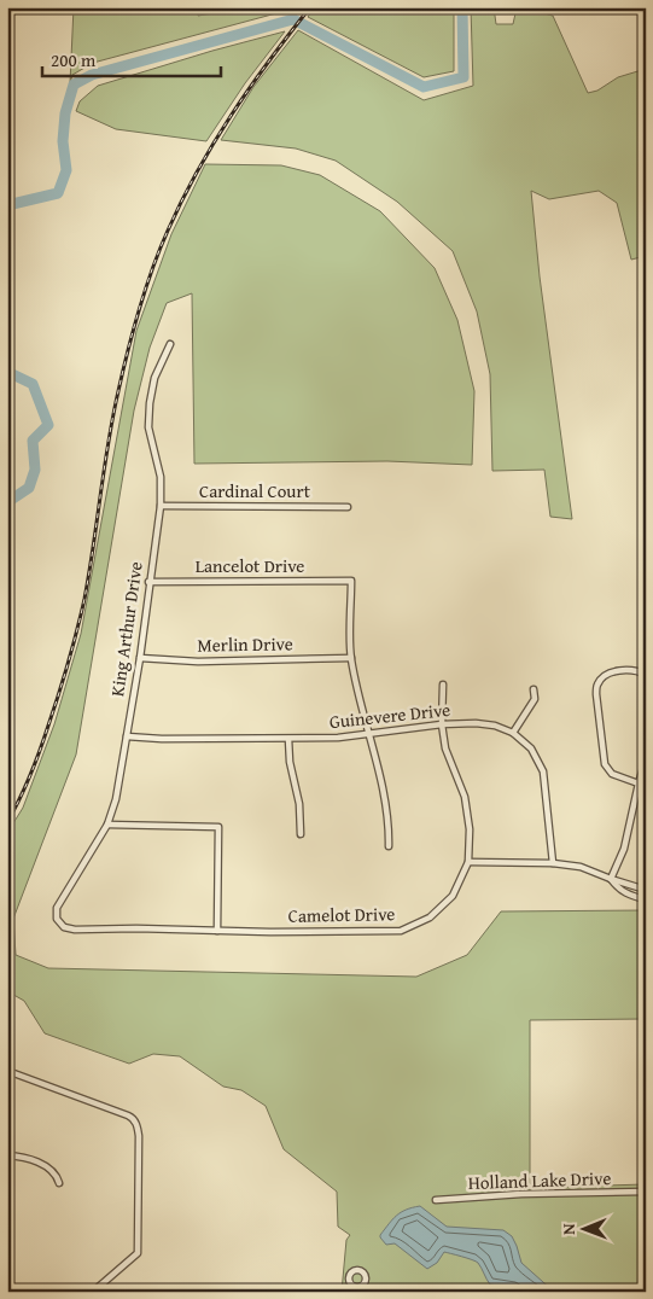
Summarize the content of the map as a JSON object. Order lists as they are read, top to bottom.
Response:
{
  "streets": {
    "street": [
      "Cardinal Court",
      "Lancelot Drive",
      "King Arthur Drive",
      "Merlin Drive",
      "Guinevere Drive",
      "Camelot Drive",
      "Holland Lake Drive"
    ]
  },
  "crossings": [
    ["Cardinal Court", "King Arthur Drive"],
    ["Lancelot Drive", "King Arthur Drive"],
    ["Lancelot Drive", "Merlin Drive"],
    ["King Arthur Drive", "Merlin Drive"],
    ["King Arthur Drive", "Guinevere Drive"],
    ["King Arthur Drive", "Camelot Drive"],
    ["Guinevere Drive", "Camelot Drive"]
  ],
  "scale_bar": "200 m",
  "north": "left"
}
